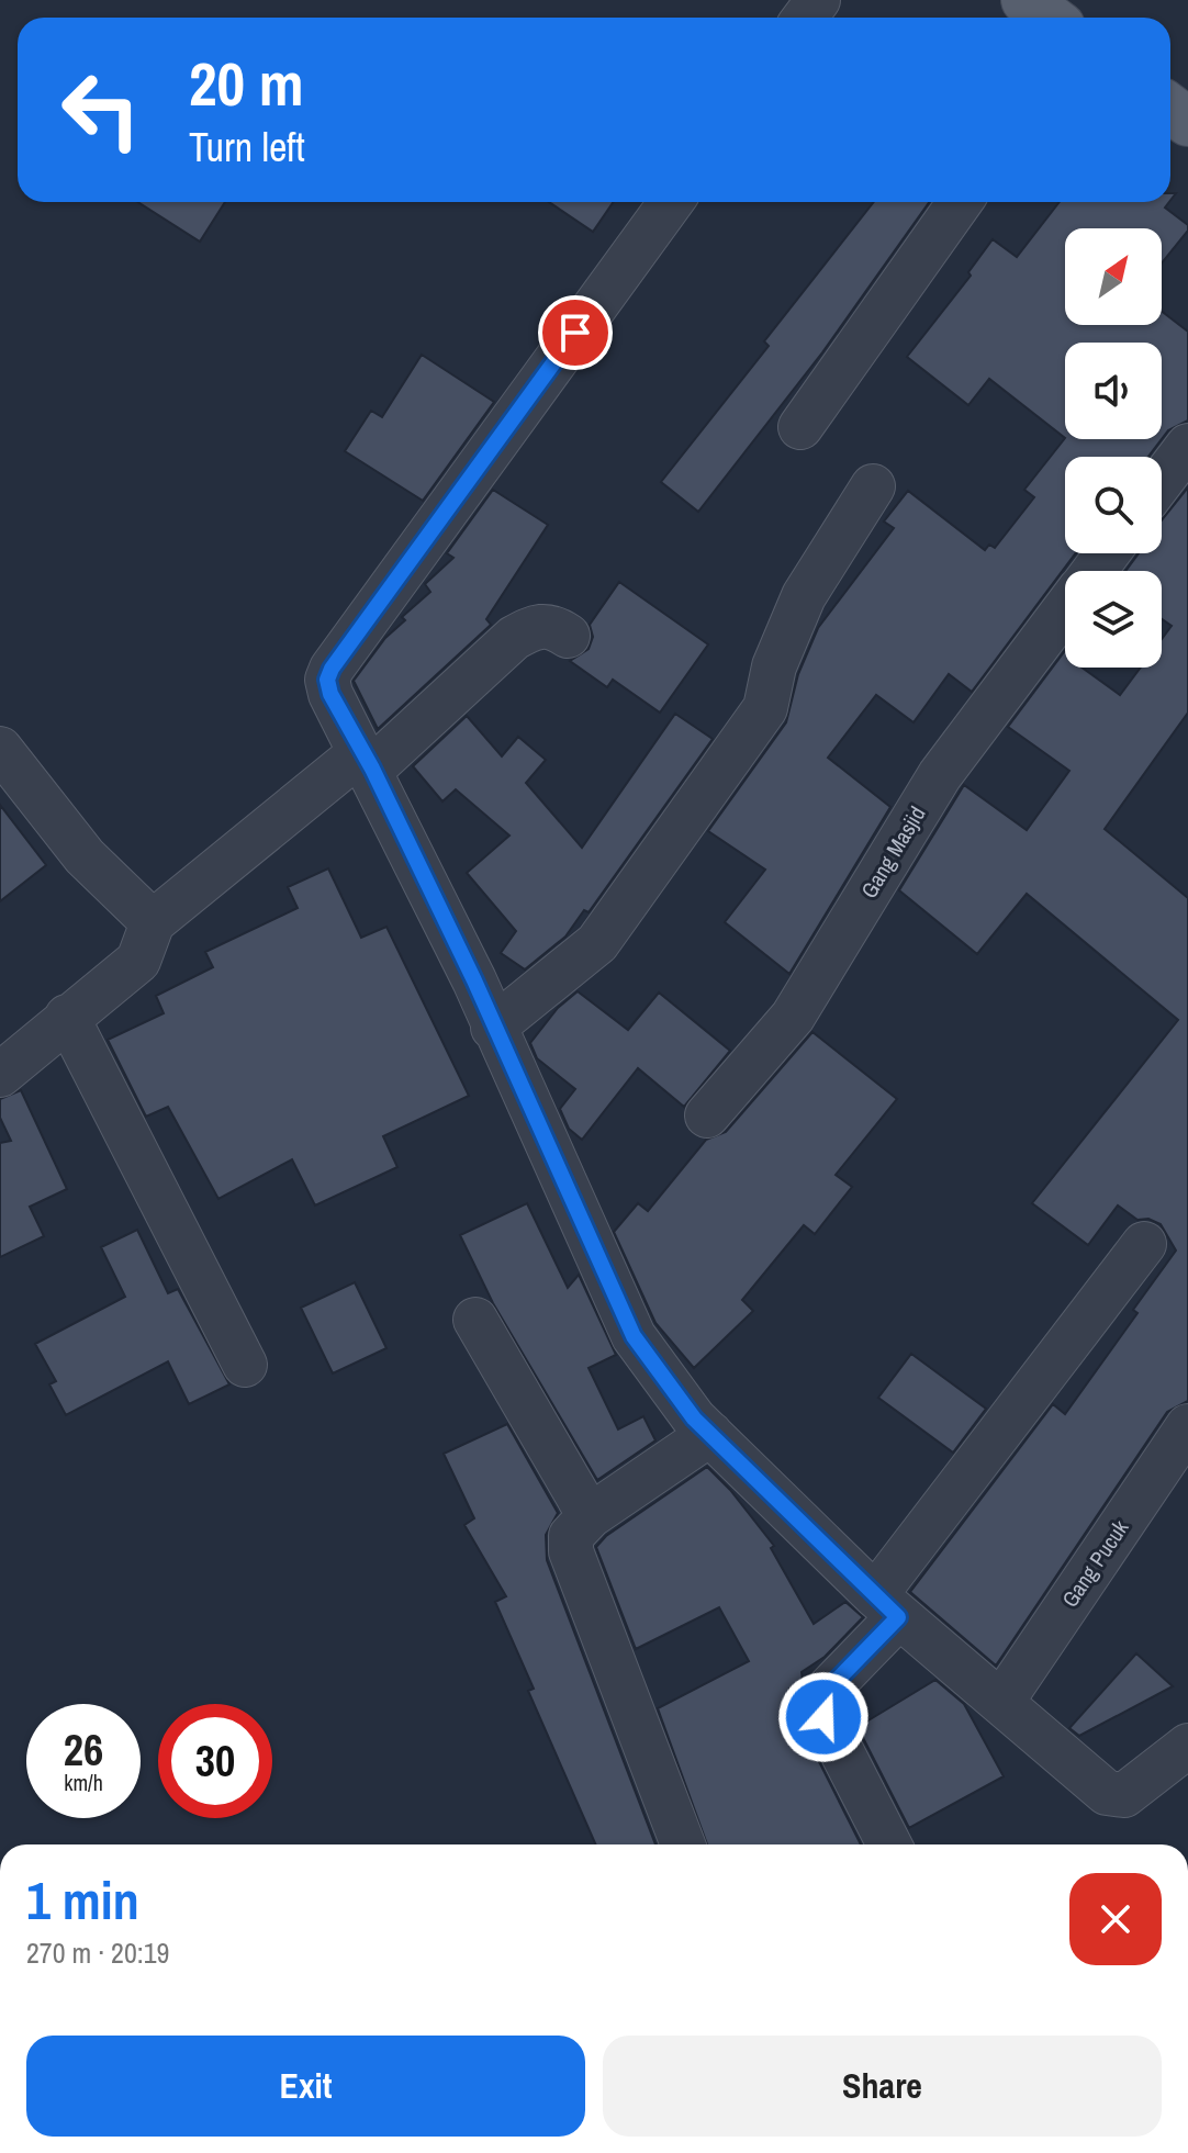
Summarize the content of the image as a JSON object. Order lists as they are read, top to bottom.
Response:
{
  "streets": {
    "street": ["Gang Masjid", "Gang Pucuk"]
  },
  "north": "top right",
  "page": {
    "turn": ["20 m", "Turn left"],
    "speed": "26 km/h",
    "limit": "30",
    "heading": ["1 min", "270 m · 20:19"],
    "buttons": ["Exit", "Share"]
  }
}
